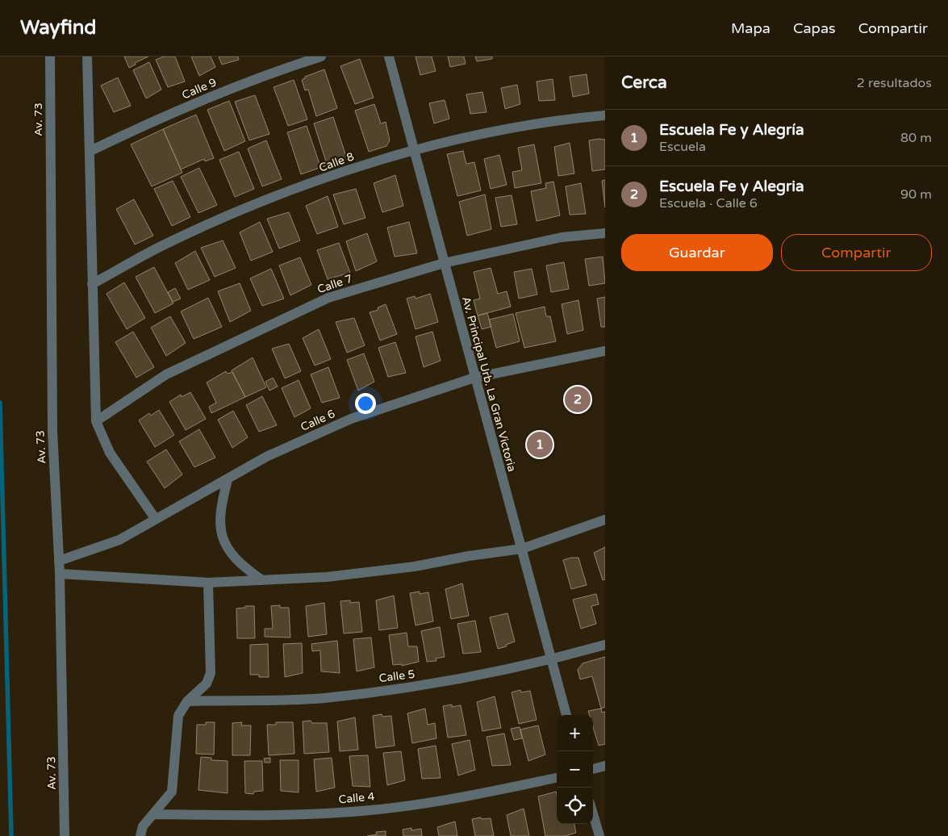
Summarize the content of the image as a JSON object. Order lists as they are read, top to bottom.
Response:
{
  "streets": {
    "street": [
      "Calle 9",
      "Av. 73",
      "Calle 8",
      "Calle 7",
      "Av. Principal Urb. La Gran Victoria",
      "Calle 6",
      "Calle 5",
      "Calle 4"
    ]
  },
  "crossings": [
    ["Av. 73", "Calle 6"],
    ["Calle 8", "Av. Principal Urb. La Gran Victoria"],
    ["Calle 7", "Av. Principal Urb. La Gran Victoria"],
    ["Av. Principal Urb. La Gran Victoria", "Calle 6"],
    ["Av. Principal Urb. La Gran Victoria", "Calle 5"]
  ],
  "page": {
    "header": "Wayfind",
    "nav": ["Mapa", "Capas", "Compartir"],
    "heading": ["Cerca", "2 resultados"],
    "list": [
      {
        "mark": "1",
        "name": "Escuela Fe y Alegría",
        "note": "Escuela",
        "value": "80 m"
      },
      {
        "mark": "2",
        "name": "Escuela Fe y Alegria",
        "note": "Escuela · Calle 6",
        "value": "90 m"
      }
    ],
    "buttons": ["Guardar", "Compartir"],
    "pins": ["2", "1"],
    "map_buttons": ["+", "−"]
  }
}
